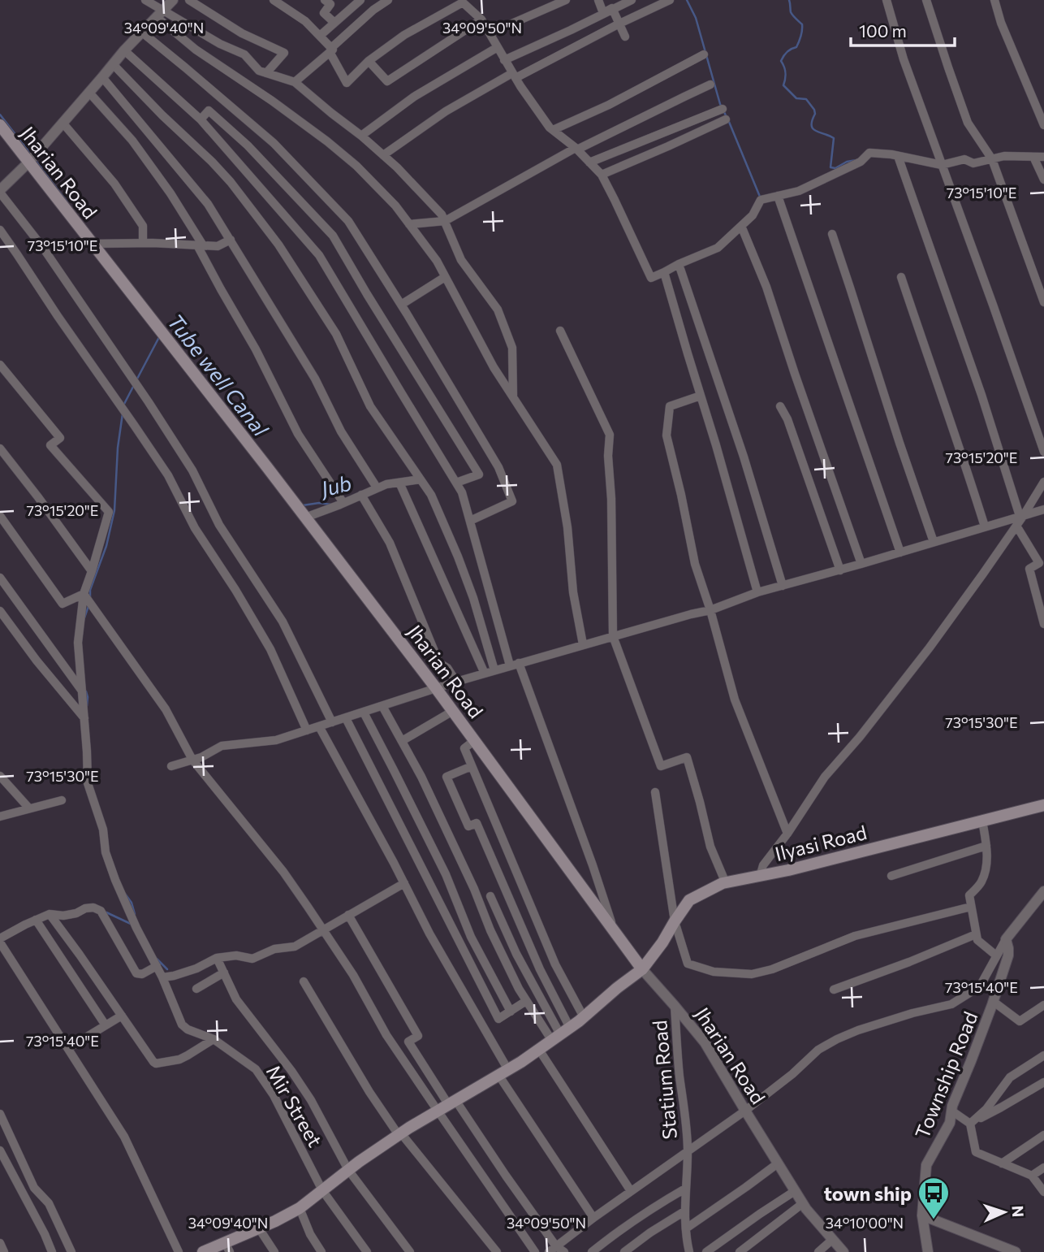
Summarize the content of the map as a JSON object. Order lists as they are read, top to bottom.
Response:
{
  "streets": {
    "main road": ["Jharian Road", "Ilyasi Road"],
    "street": ["Township Road", "Statium Road", "Mir Street"]
  },
  "crossings": [
    ["Jharian Road", "Ilyasi Road"],
    ["Jharian Road", "Statium Road"],
    ["Ilyasi Road", "Mir Street"]
  ],
  "water": ["Tube well Canal", "Jub"],
  "places": {
    "bus stop": ["town ship"]
  },
  "scale_bar": "100 m",
  "north": "right",
  "coordinates": [
    "34°09'40\"N",
    "34°09'50\"N",
    "73°15'10\"E",
    "73°15'20\"E",
    "73°15'30\"E",
    "73°15'40\"E",
    "34°10'00\"N"
  ]
}
